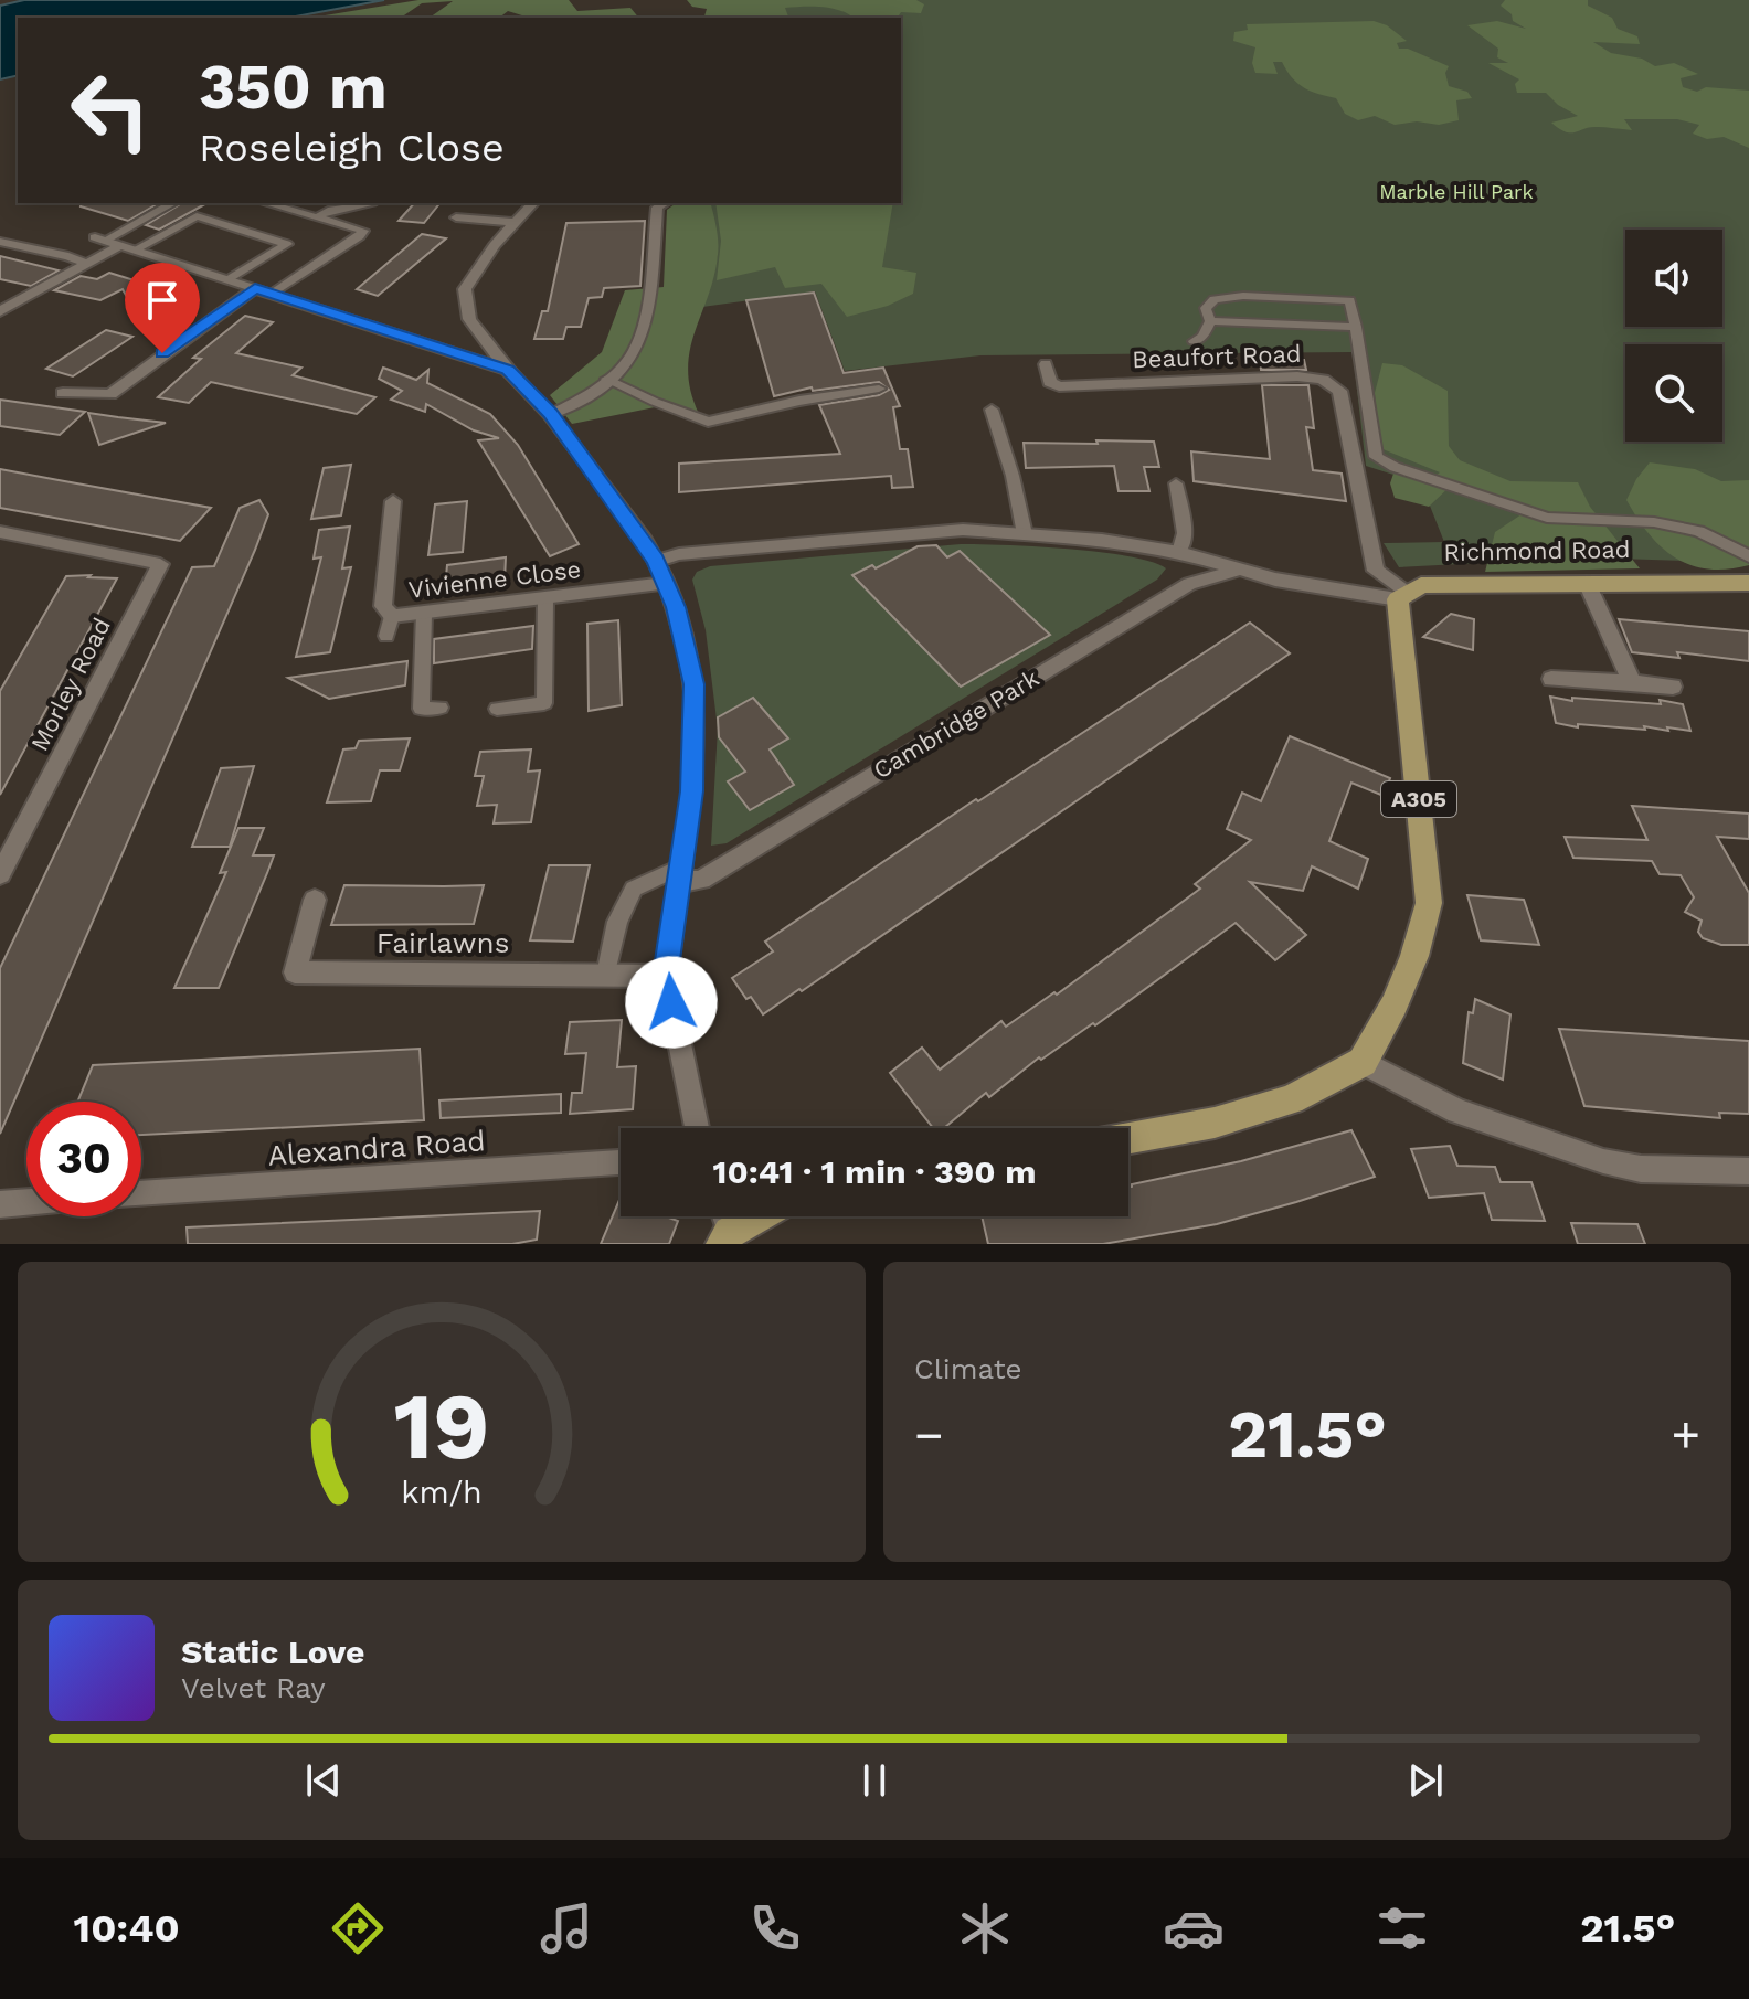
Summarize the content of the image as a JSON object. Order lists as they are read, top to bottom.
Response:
{
  "streets": {
    "main road": ["Richmond Road", "A305"],
    "street": [
      "Beaufort Road",
      "Vivienne Close",
      "Morley Road",
      "Cambridge Park",
      "Fairlawns",
      "Alexandra Road"
    ]
  },
  "crossings": [
    ["Beaufort Road", "Richmond Road"],
    ["Beaufort Road", "Cambridge Park"],
    ["Beaufort Road", "A305"],
    ["Richmond Road", "Cambridge Park"],
    ["Richmond Road", "A305"],
    ["Cambridge Park", "A305"]
  ],
  "parks": ["Marble Hill Park"],
  "page": {
    "turn": ["350 m", "Roseleigh Close"],
    "limit": "30",
    "trip": "10:41 · 1 min · 390 m",
    "tile": "Climate",
    "heat": ["−", "21.5°", "+"],
    "song": ["Static Love", "Velvet Ray"],
    "tabs": ["10:40", "21.5°"],
    "gauge": ["19", "km/h"]
  }
}
